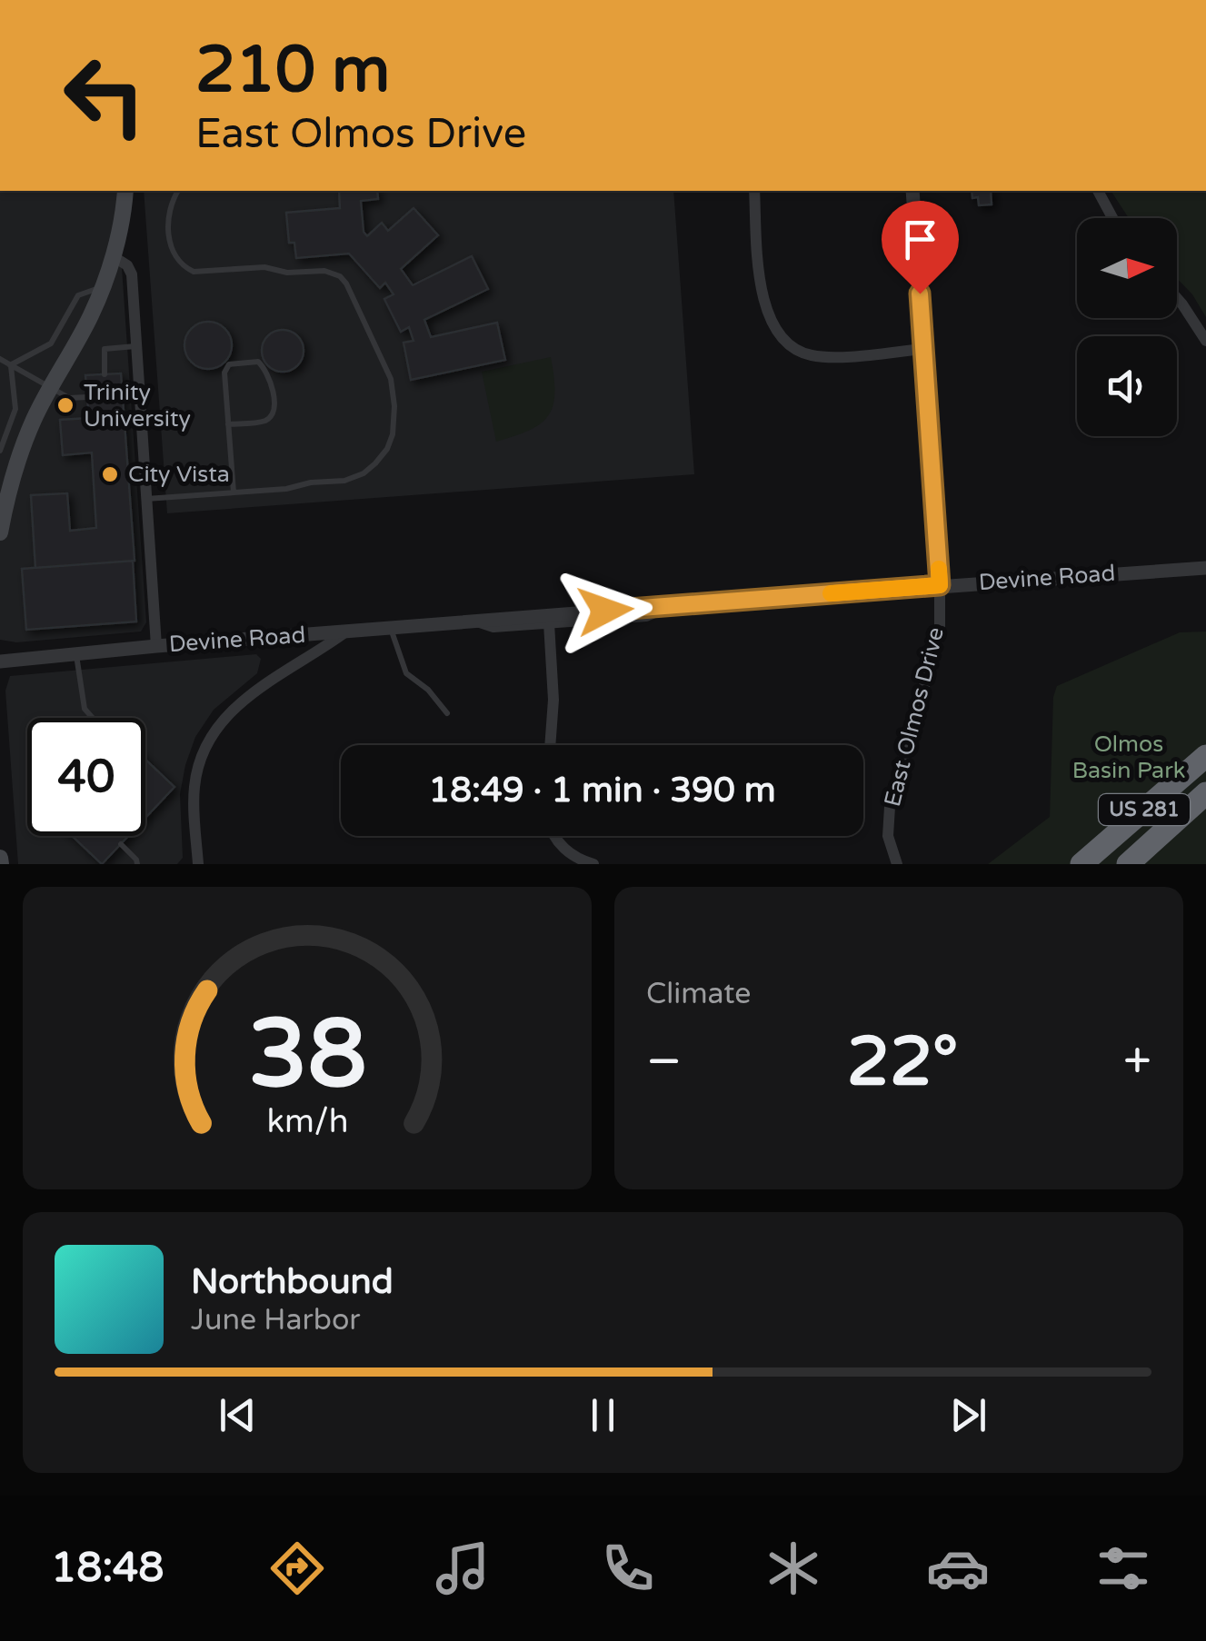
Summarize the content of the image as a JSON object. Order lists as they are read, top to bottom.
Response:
{
  "streets": {
    "highway": ["US 281"],
    "street": ["Devine Road", "East Olmos Drive"]
  },
  "crossings": [
    ["Devine Road", "East Olmos Drive"]
  ],
  "parks": ["Olmos Basin Park"],
  "places": ["Trinity University", "City Vista"],
  "north": "right",
  "page": {
    "turn": ["210 m", "East Olmos Drive"],
    "limit": "40",
    "trip": "18:49 · 1 min · 390 m",
    "tile": "Climate",
    "heat": ["−", "22°", "+"],
    "song": ["Northbound", "June Harbor"],
    "tabs": "18:48",
    "gauge": ["38", "km/h"]
  }
}
